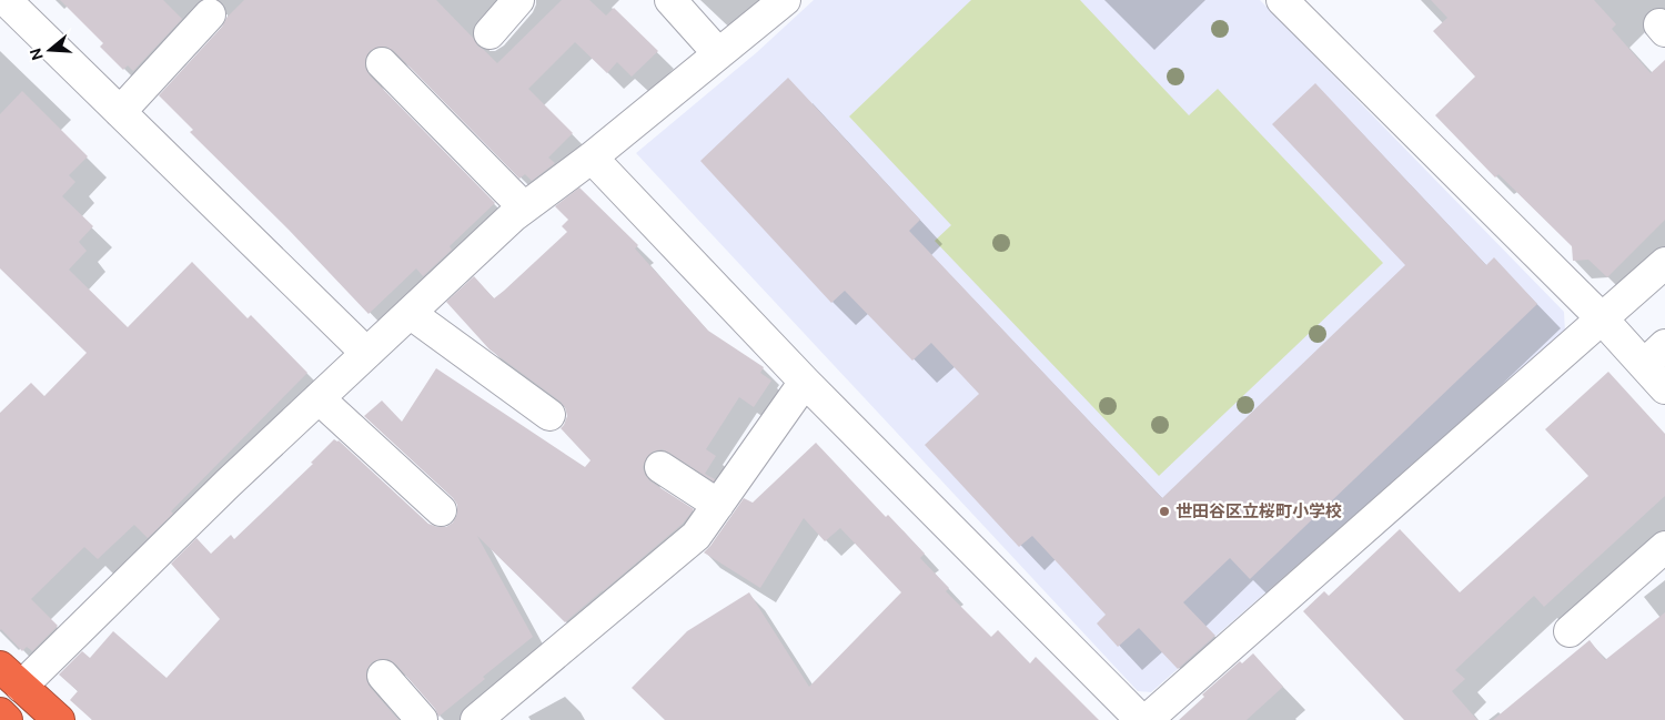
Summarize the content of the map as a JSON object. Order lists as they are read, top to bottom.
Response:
{
  "places": ["世田谷区立桜町小学校"],
  "north": "left"
}
